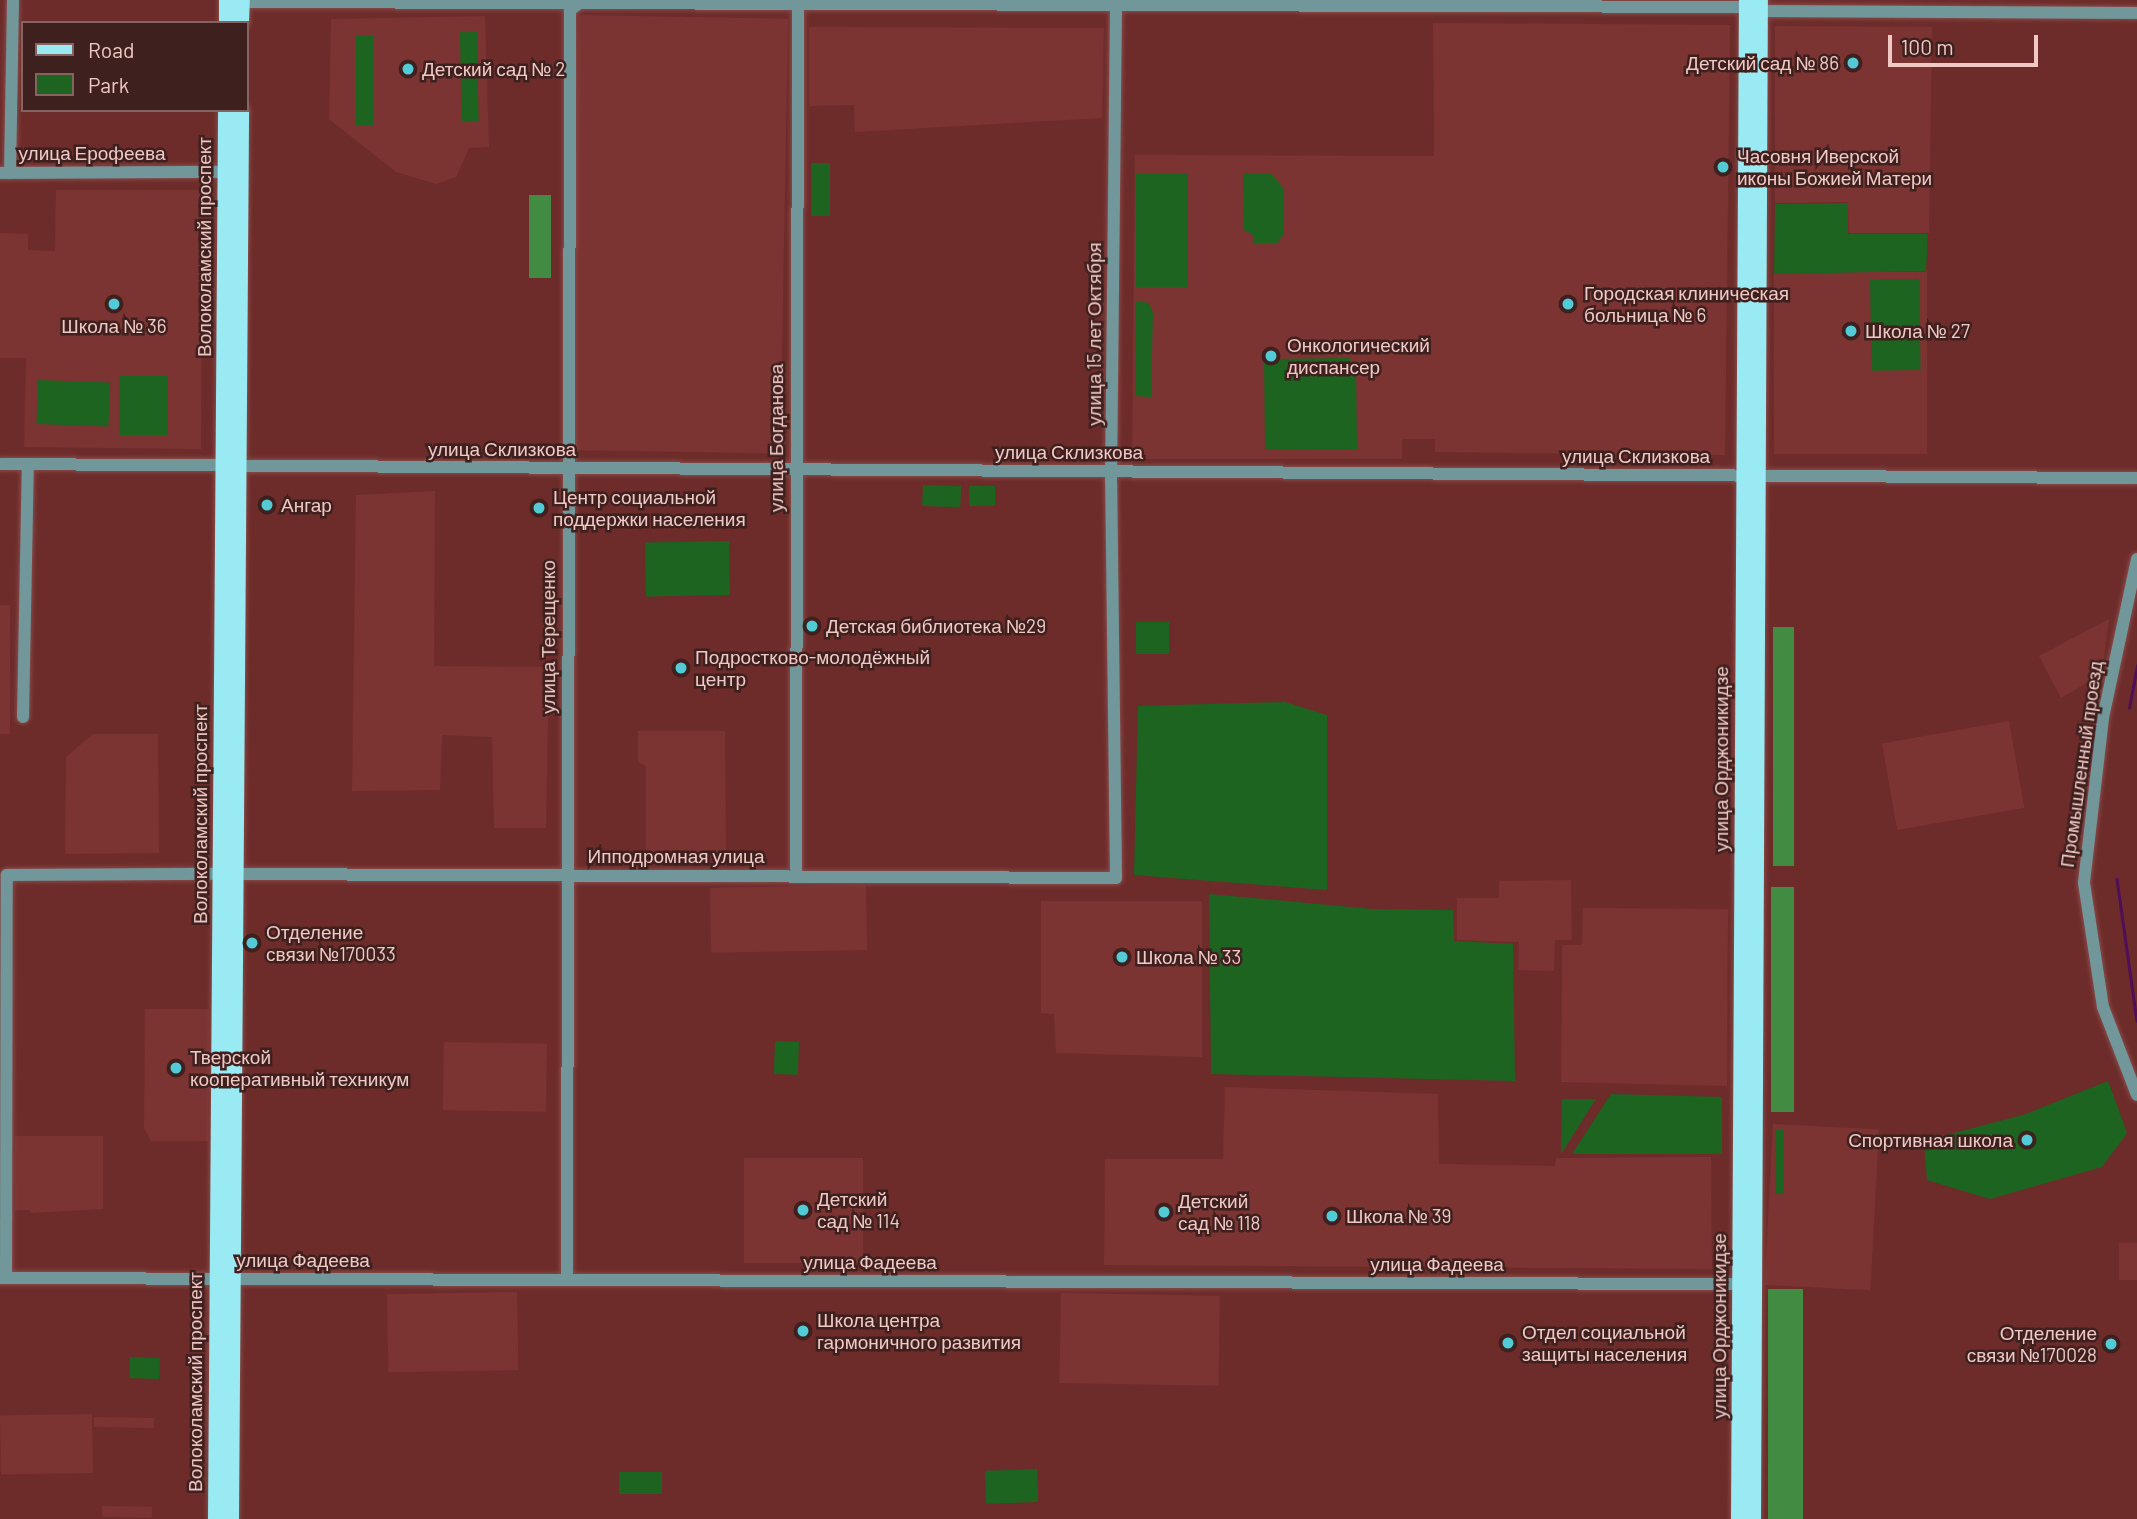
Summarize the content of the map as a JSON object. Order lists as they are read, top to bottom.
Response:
{
  "streets": {
    "main road": ["Волоколамский проспект", "улица Орджоникидзе"],
    "street": [
      "улица Ерофеева",
      "улица 15 лет Октября",
      "улица Богданова",
      "улица Склизкова",
      "улица Терещенко",
      "Промышленный проезд",
      "Ипподромная улица",
      "улица Фадеева"
    ]
  },
  "crossings": [
    ["улица Ерофеева", "Волоколамский проспект"],
    ["Волоколамский проспект", "улица Склизкова"],
    ["Волоколамский проспект", "Ипподромная улица"],
    ["Волоколамский проспект", "улица Фадеева"],
    ["улица 15 лет Октября", "улица Склизкова"],
    ["улица 15 лет Октября", "Ипподромная улица"],
    ["улица Богданова", "улица Склизкова"],
    ["улица Богданова", "Ипподромная улица"],
    ["улица Склизкова", "улица Терещенко"],
    ["улица Склизкова", "улица Орджоникидзе"],
    ["улица Терещенко", "Ипподромная улица"],
    ["улица Терещенко", "улица Фадеева"],
    ["улица Орджоникидзе", "улица Фадеева"]
  ],
  "places": [
    "Детский сад № 86",
    "Детский сад № 2",
    "Часовня Иверской иконы Божией Матери",
    "Школа № 36",
    "Городская клиническая больница № 6",
    "Школа № 27",
    "Онкологический диспансер",
    "Ангар",
    "Центр социальной поддержки населения",
    "Детская библиотека №29",
    "Подростково-молодёжный центр",
    "Отделение связи №170033",
    "Школа № 33",
    "Тверской кооперативный техникум",
    "Спортивная школа",
    "Детский сад № 114",
    "Детский сад № 118",
    "Школа № 39",
    "Школа центра гармоничного развития",
    "Отдел социальной защиты населения",
    "Отделение связи №170028"
  ],
  "legend": ["Road", "Park"],
  "scale_bar": "100 m"
}
